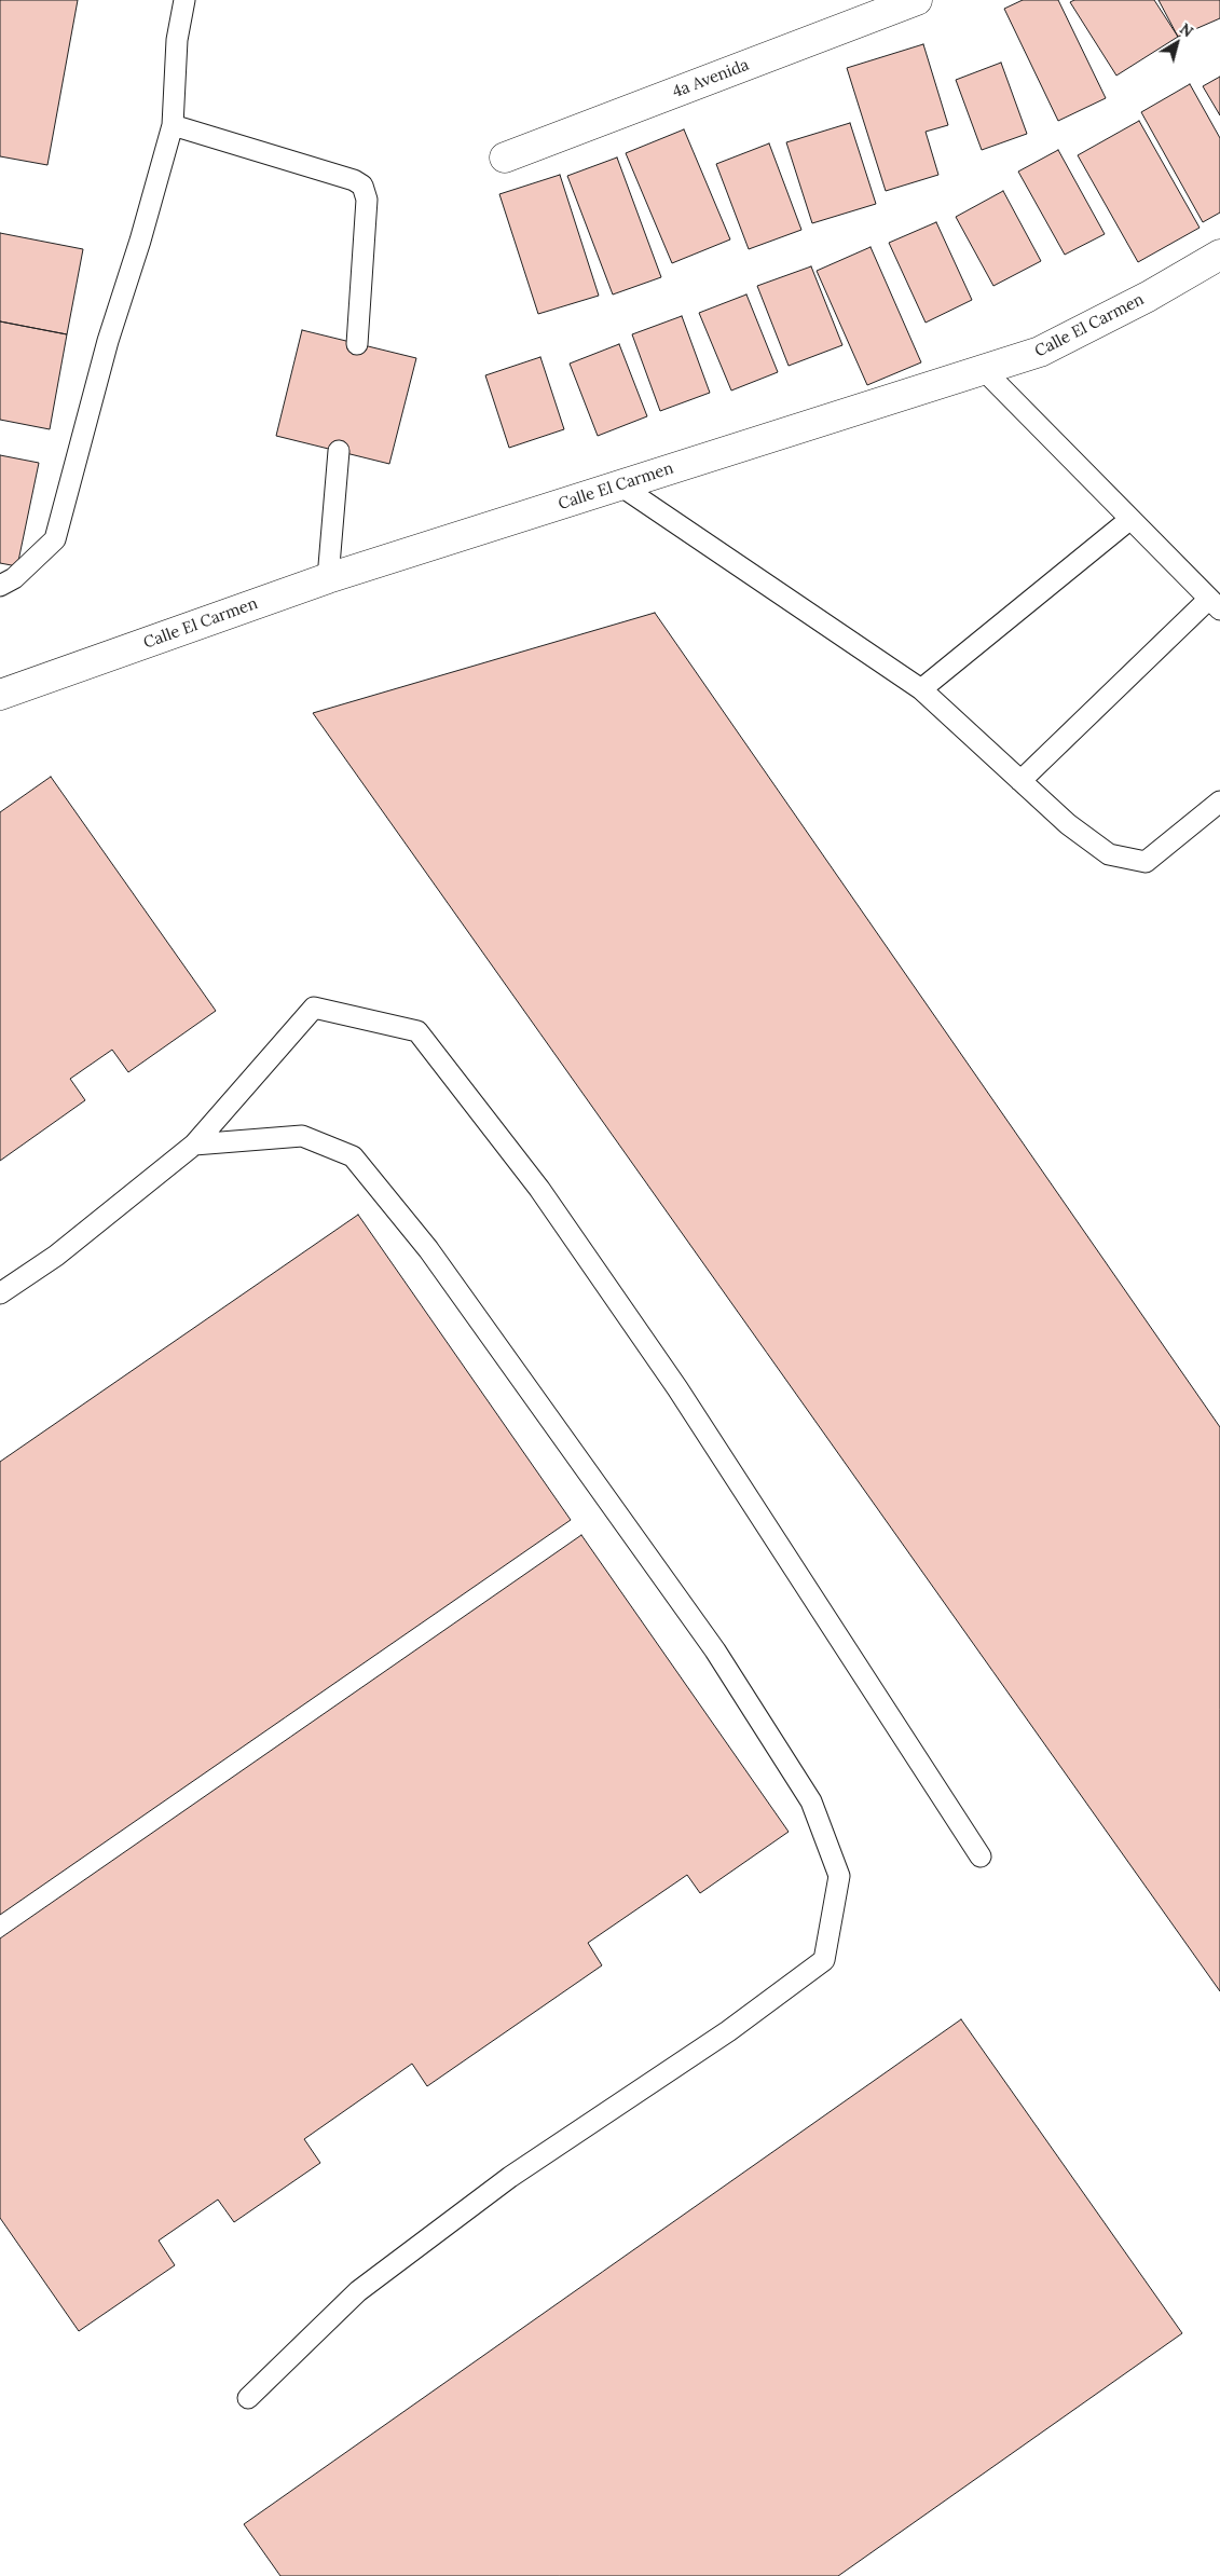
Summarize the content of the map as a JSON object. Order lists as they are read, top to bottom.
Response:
{
  "streets": {
    "street": ["4a Avenida", "Calle El Carmen"]
  },
  "north": "top right"
}
